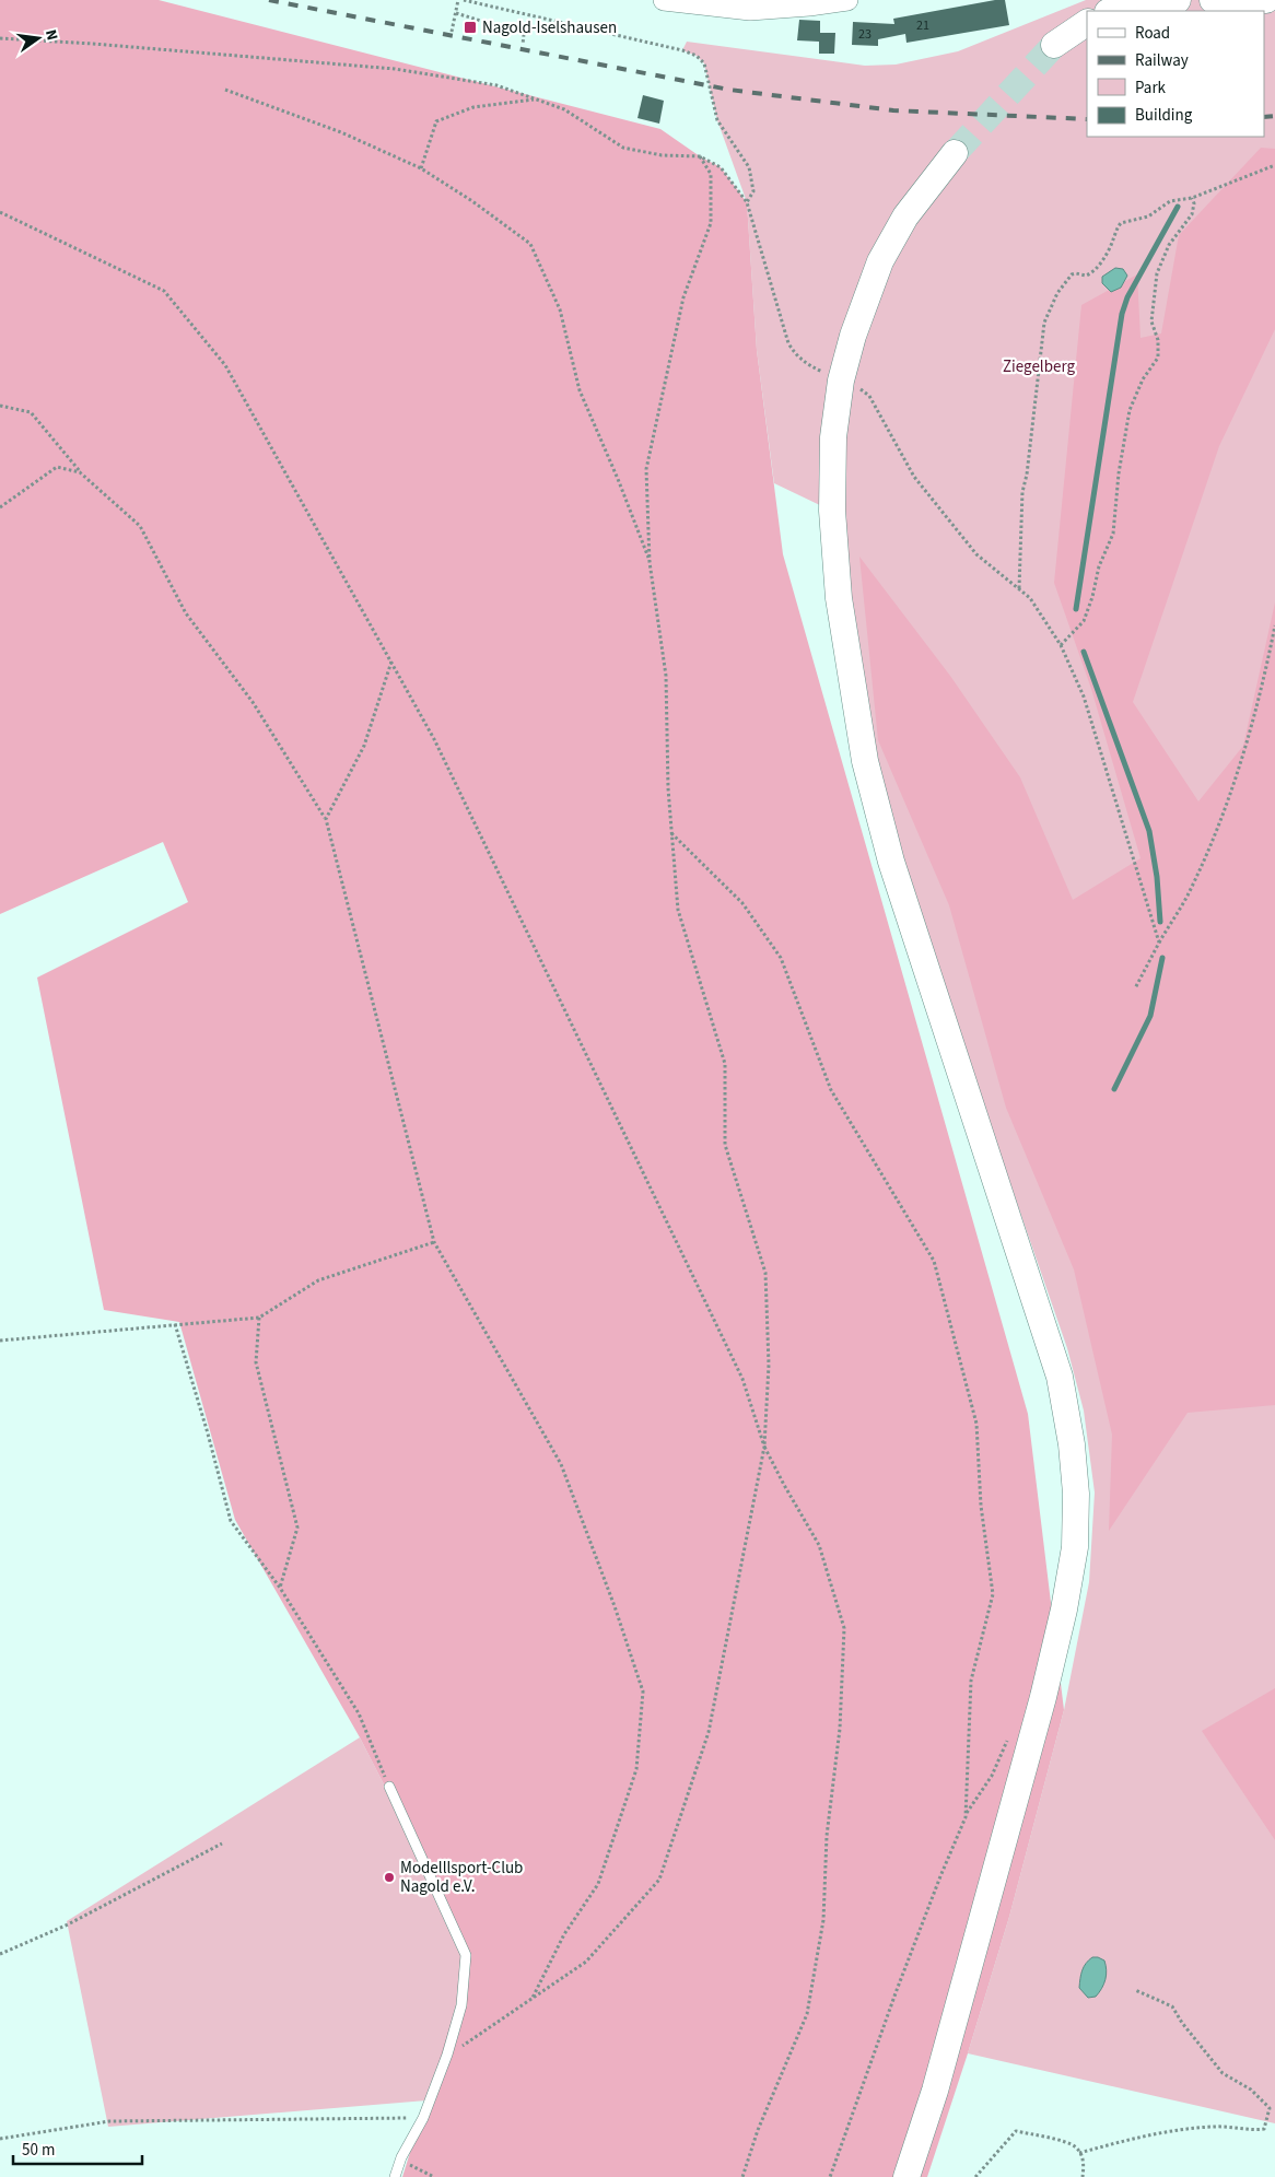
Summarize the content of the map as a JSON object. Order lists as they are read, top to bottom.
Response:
{
  "parks": ["Ziegelberg"],
  "places": {
    "transit": ["Nagold-Iselshausen"],
    "other": ["Modelllsport-Club Nagold e.V."]
  },
  "house_numbers": ["21", "23"],
  "legend": [
    "Road",
    "Railway",
    "Park",
    "Building"
  ],
  "scale_bar": "50 m",
  "north": "right"
}
